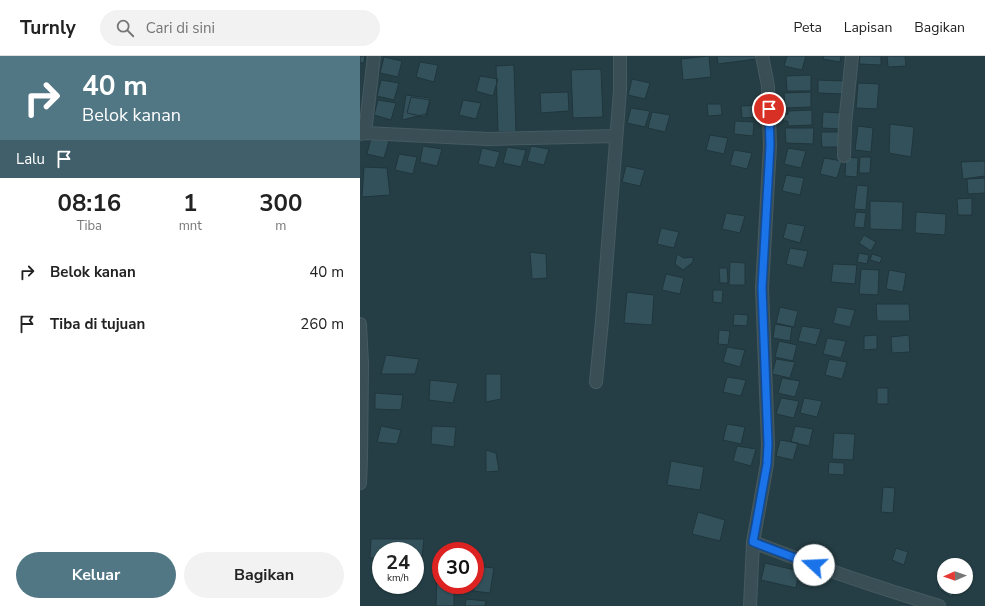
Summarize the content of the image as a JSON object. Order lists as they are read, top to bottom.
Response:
{
  "north": "left",
  "page": {
    "header": "Turnly",
    "search": "Cari di sini",
    "nav": ["Peta", "Lapisan", "Bagikan"],
    "turn": ["40 m", "Belok kanan"],
    "then": "Lalu",
    "eta": [
      "08:16",
      "Tiba",
      "1",
      "mnt",
      "300",
      "m"
    ],
    "list": [
      {
        "name": "Belok kanan",
        "value": "40 m"
      },
      {
        "name": "Tiba di tujuan",
        "value": "260 m"
      }
    ],
    "speed": "24 km/h",
    "limit": "30",
    "buttons": ["Keluar", "Bagikan"]
  }
}
